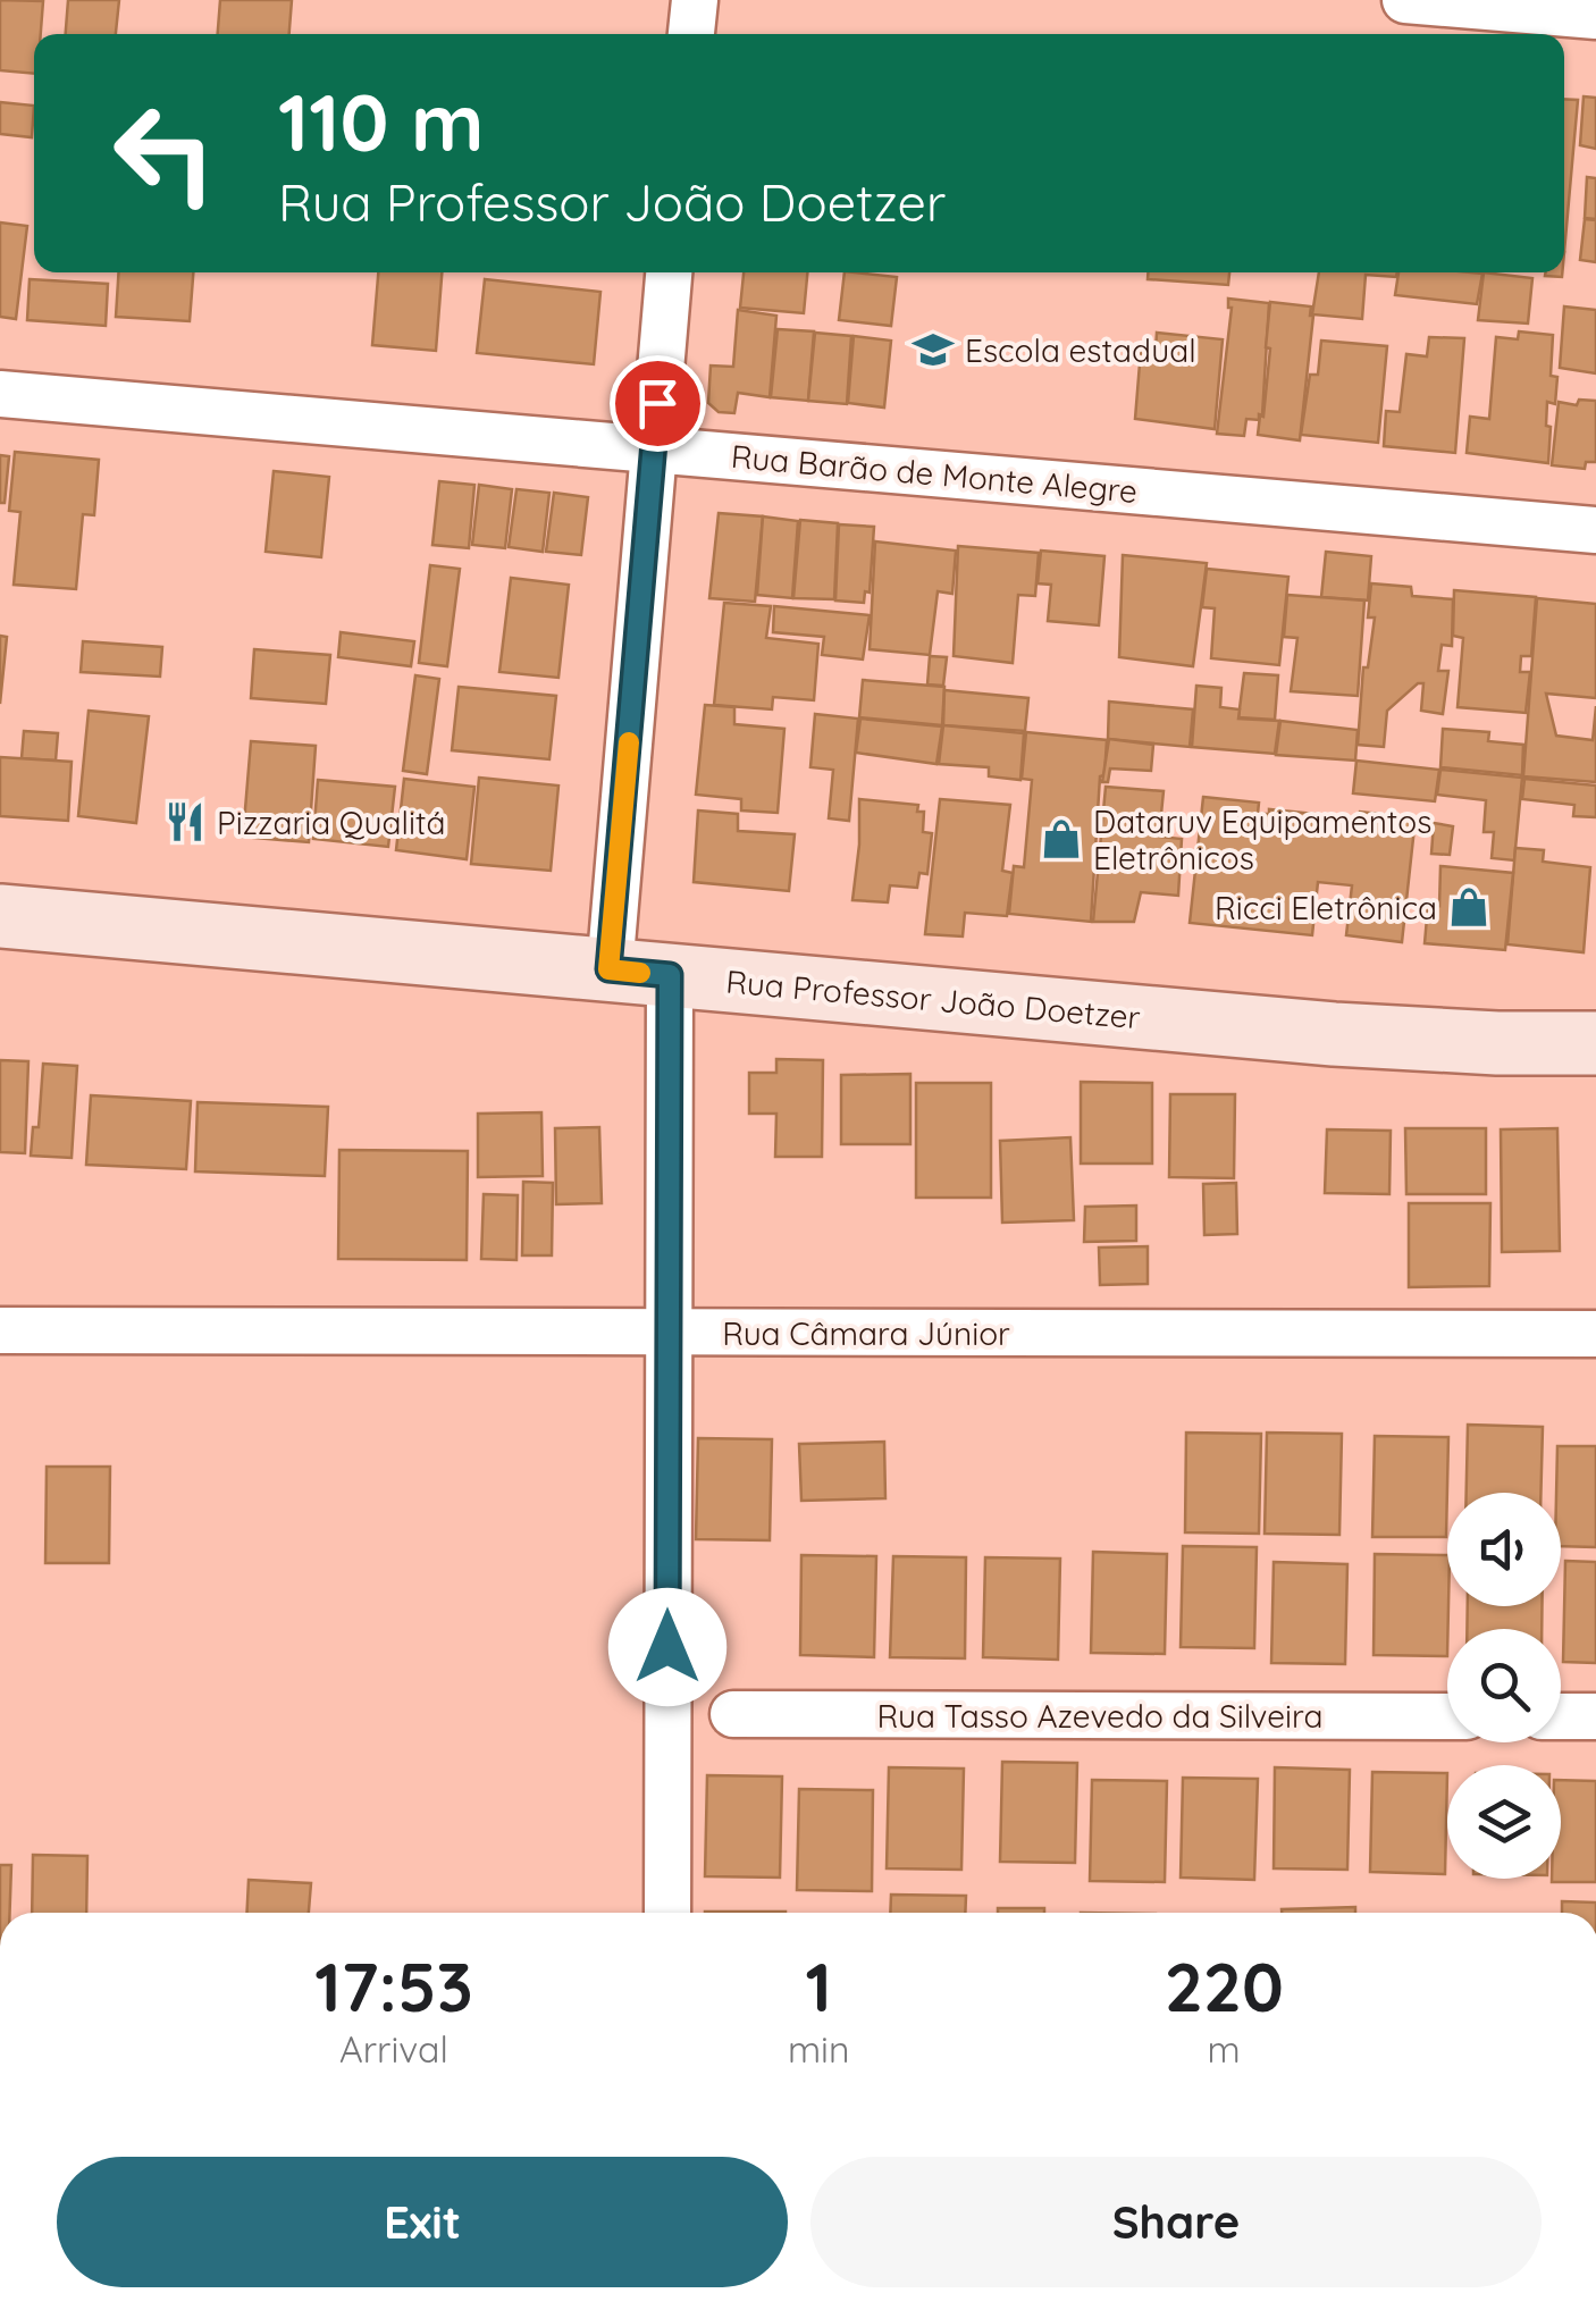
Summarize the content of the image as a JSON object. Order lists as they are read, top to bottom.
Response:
{
  "streets": {
    "main road": ["Rua Professor João Doetzer"],
    "street": ["Rua Barão de Monte Alegre", "Rua Câmara Júnior", "Rua Tasso Azevedo da Silveira"]
  },
  "places": {
    "school or university": ["Escola estadual"],
    "restaurant": ["Pizzaria Qualitá"],
    "shop": ["Dataruv Equipamentos Eletrônicos", "Ricci Eletrônica"]
  },
  "page": {
    "turn": ["110 m", "Rua Professor João Doetzer"],
    "eta": [
      "17:53",
      "Arrival",
      "1",
      "min",
      "220",
      "m"
    ],
    "buttons": ["Exit", "Share"]
  }
}
